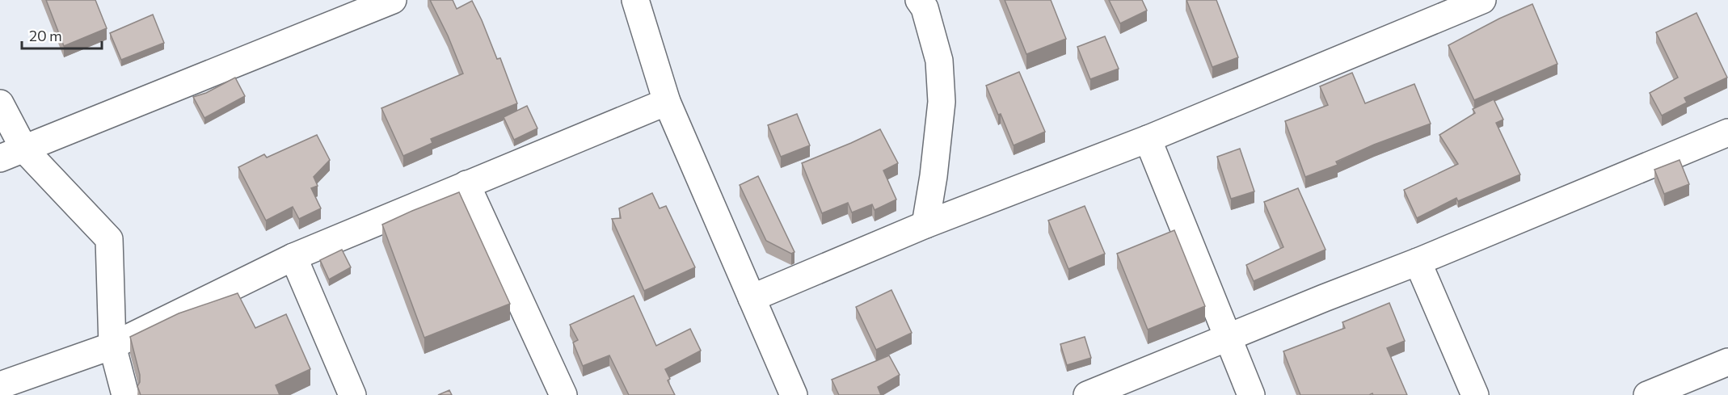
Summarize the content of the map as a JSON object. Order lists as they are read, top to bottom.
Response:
{
  "scale_bar": "20 m"
}
